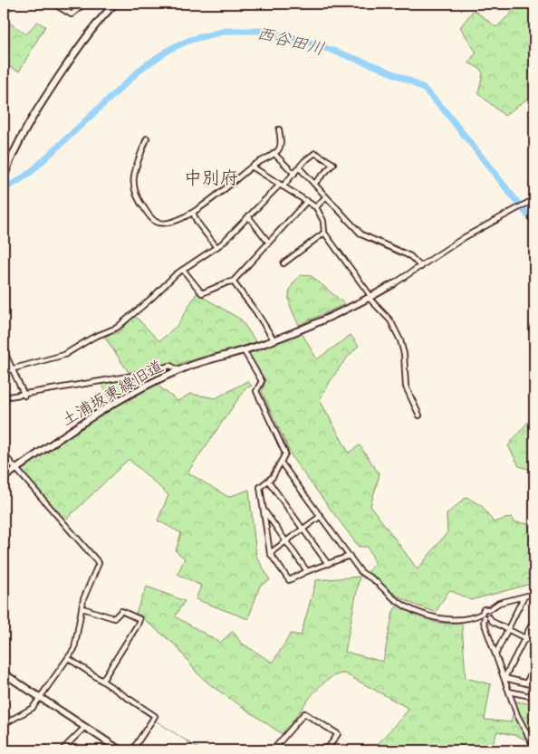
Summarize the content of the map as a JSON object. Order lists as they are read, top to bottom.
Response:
{
  "streets": {
    "street": ["土浦坂東線旧道"]
  },
  "districts": ["中別府"],
  "water": ["西谷田川"]
}
